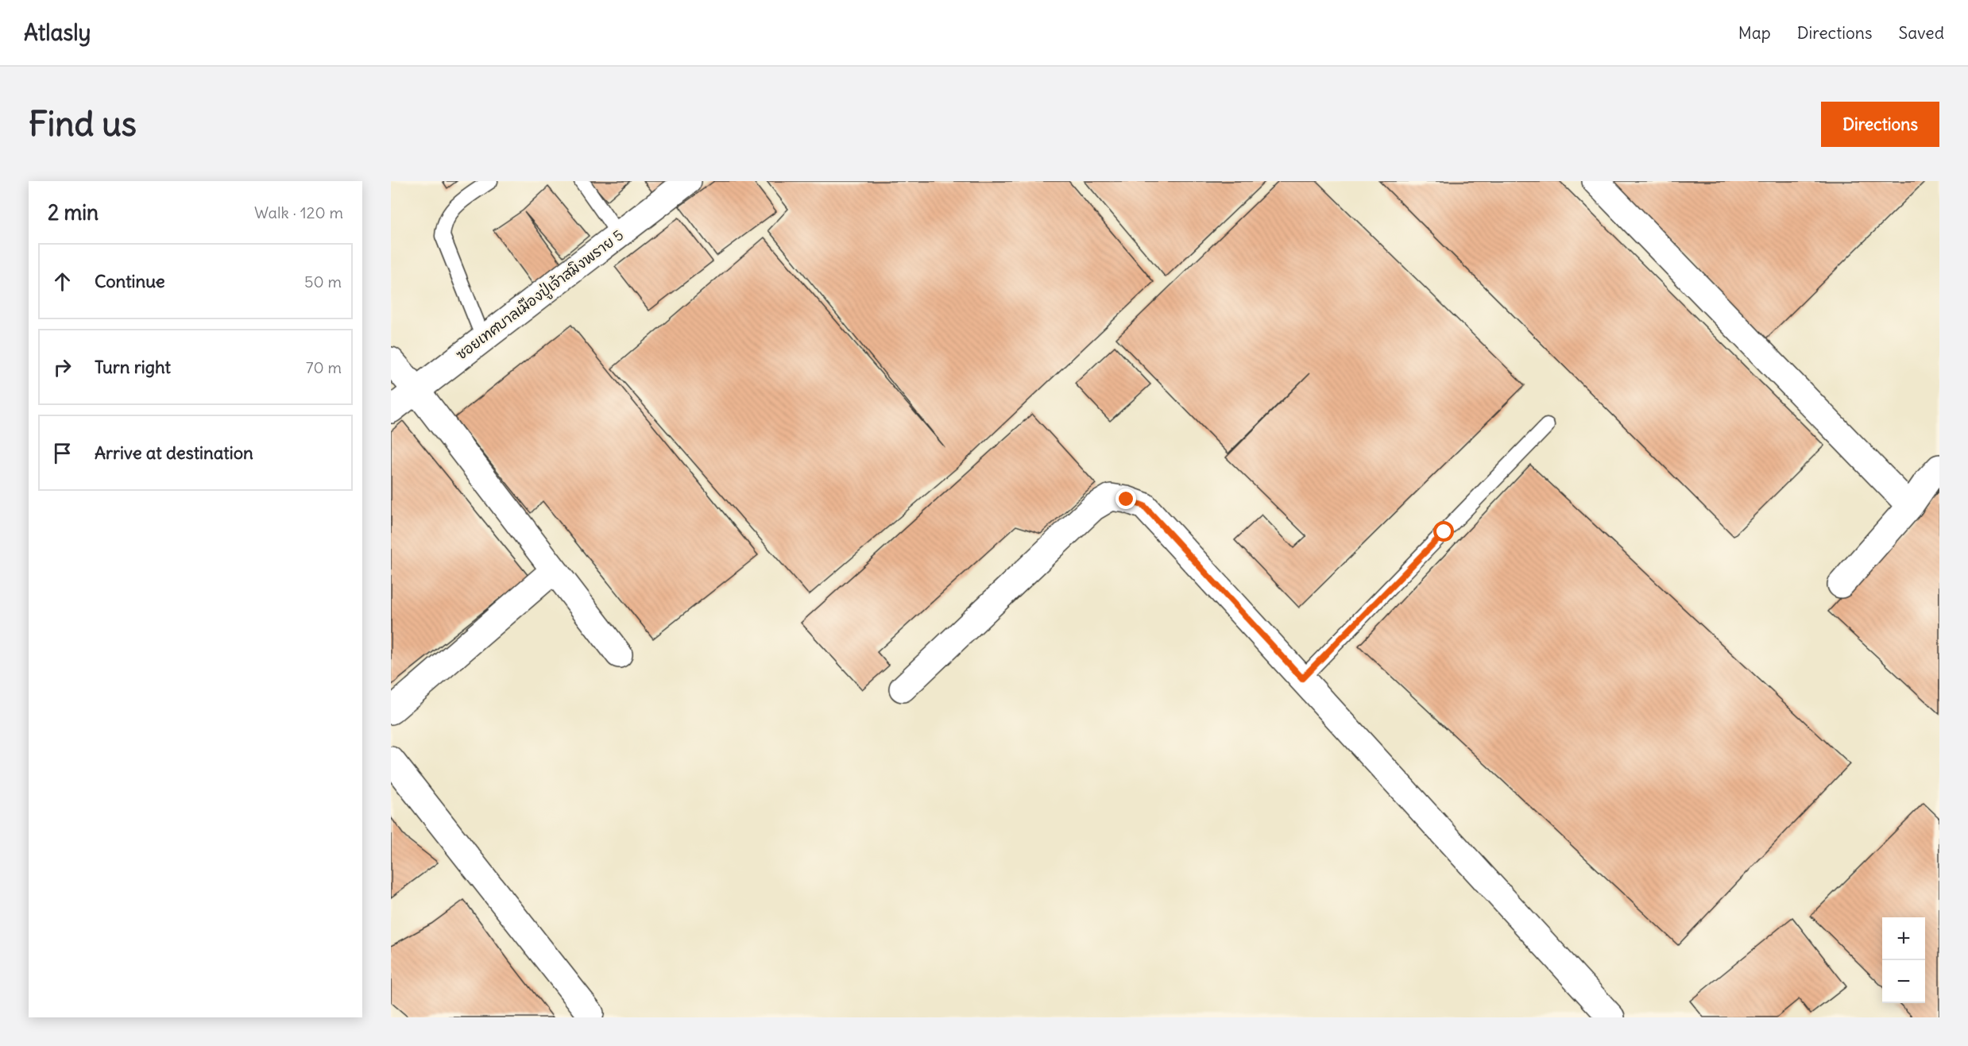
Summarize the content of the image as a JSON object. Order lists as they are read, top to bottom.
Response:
{
  "streets": {
    "street": ["ซอยเทศบาลเมืองปู่เจ้าสมิงพราย 5"]
  },
  "page": {
    "header": "Atlasly",
    "nav": ["Map", "Directions", "Saved"],
    "buttons": "Directions",
    "title": "Find us",
    "heading": ["2 min", "Walk · 120 m"],
    "list": [
      ["Continue", "50 m"],
      ["Turn right", "70 m"],
      "Arrive at destination"
    ],
    "map_buttons": ["+", "−"]
  }
}
